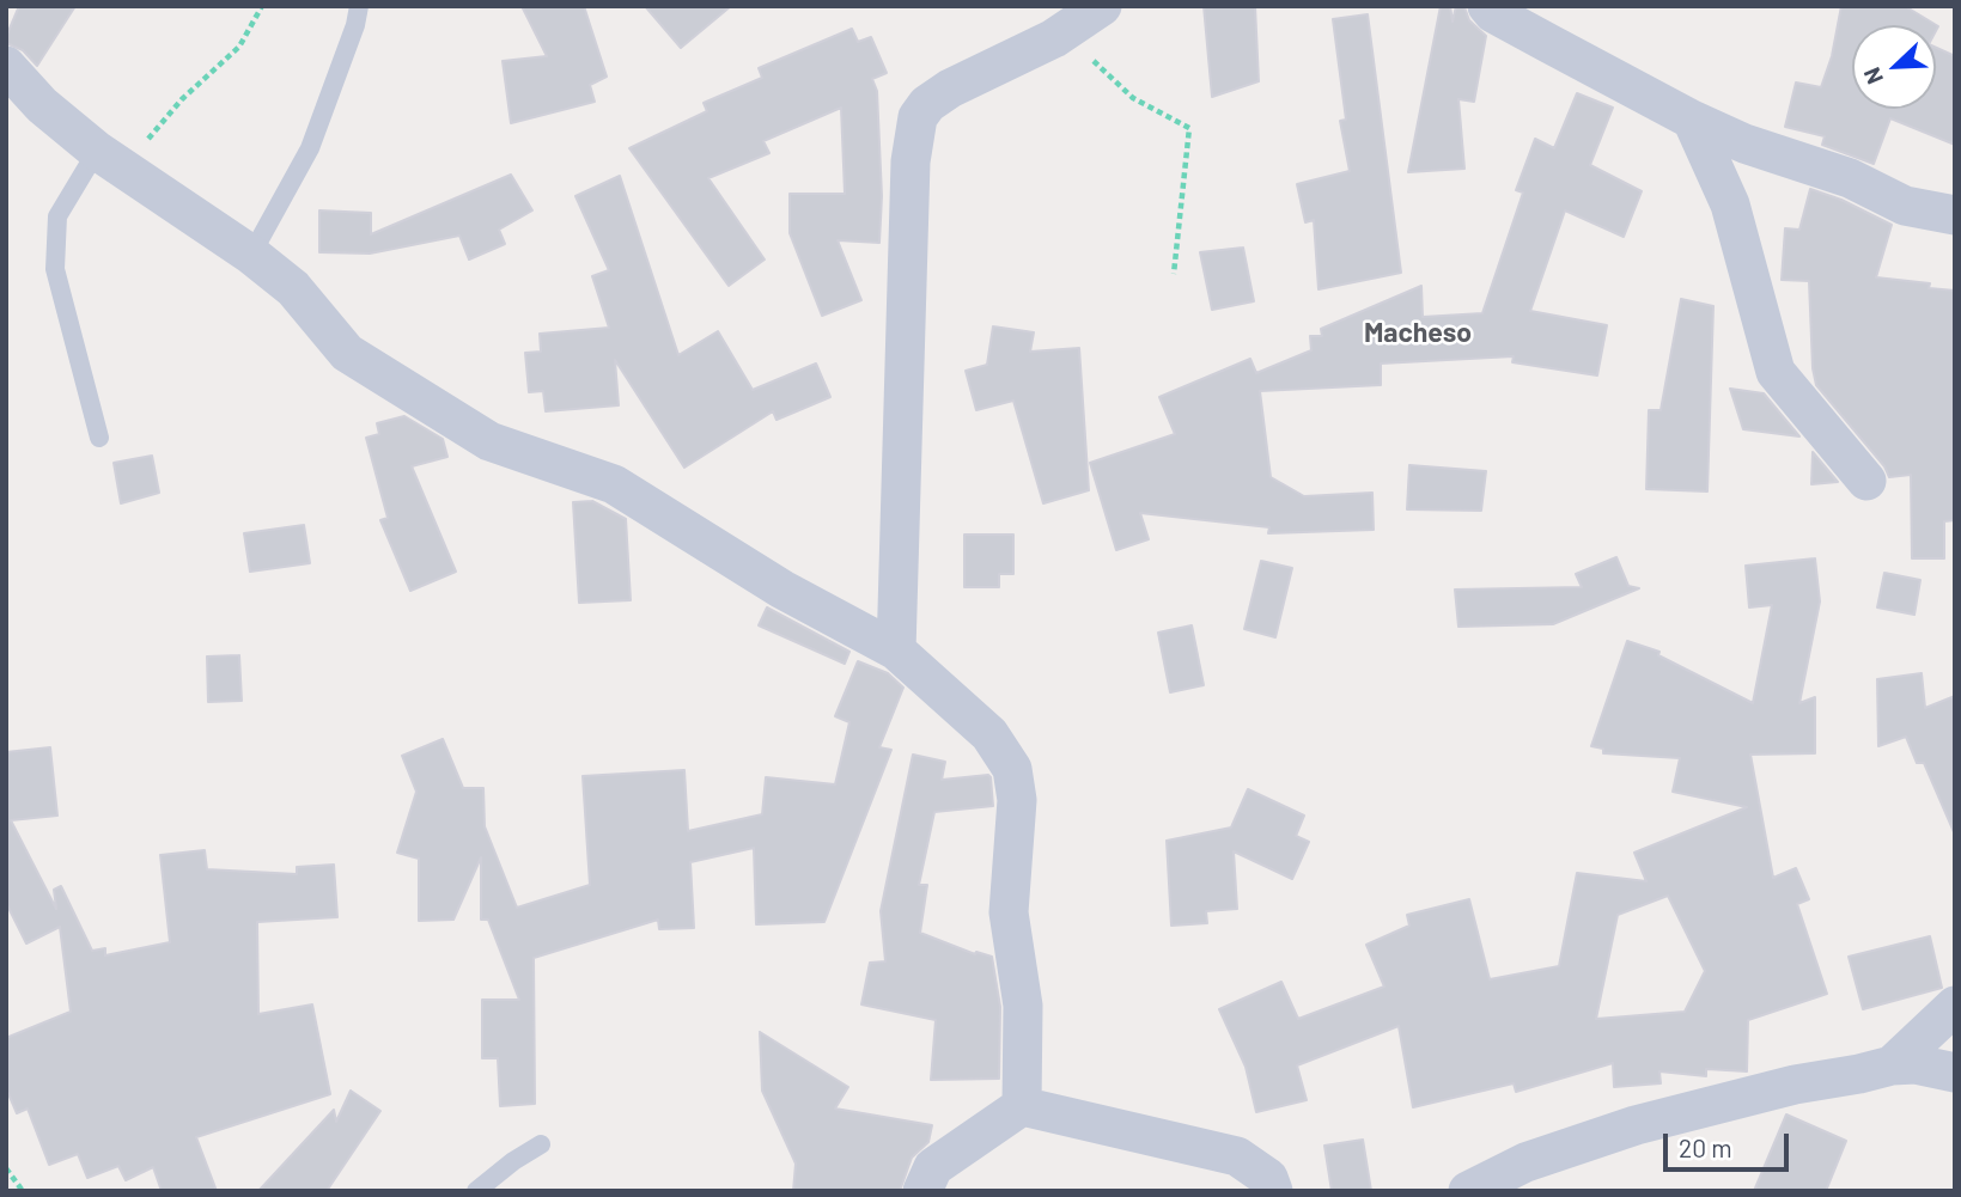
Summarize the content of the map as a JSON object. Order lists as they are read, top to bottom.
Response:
{
  "districts": ["Macheso"],
  "scale_bar": "20 m",
  "north": "bottom left"
}
